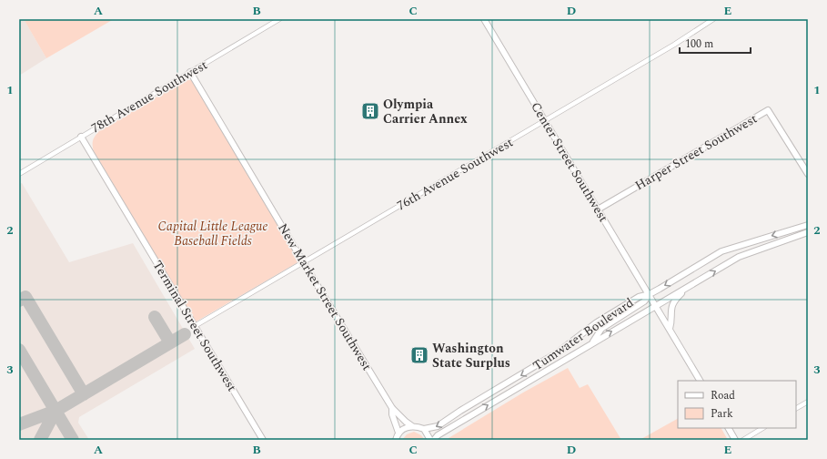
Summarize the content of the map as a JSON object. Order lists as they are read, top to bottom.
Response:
{
  "streets": {
    "street": [
      "78th Avenue Southwest",
      "Harper Street Southwest",
      "Center Street Southwest",
      "76th Avenue Southwest",
      "New Market Street Southwest",
      "Terminal Street Southwest",
      "Tumwater Boulevard"
    ]
  },
  "crossings": [
    ["78th Avenue Southwest", "New Market Street Southwest"],
    ["78th Avenue Southwest", "Terminal Street Southwest"],
    ["Harper Street Southwest", "Center Street Southwest"],
    ["Center Street Southwest", "76th Avenue Southwest"],
    ["Center Street Southwest", "Tumwater Boulevard"],
    ["76th Avenue Southwest", "New Market Street Southwest"],
    ["76th Avenue Southwest", "Terminal Street Southwest"]
  ],
  "parks": ["Capital Little League Baseball Fields"],
  "places": {
    "building": ["Olympia Carrier Annex", "Washington State Surplus"]
  },
  "legend": ["Road", "Park"],
  "scale_bar": "100 m",
  "grid": {
    "columns": [
      "A",
      "B",
      "C",
      "D",
      "E"
    ],
    "rows": ["1", "2", "3"]
  }
}
